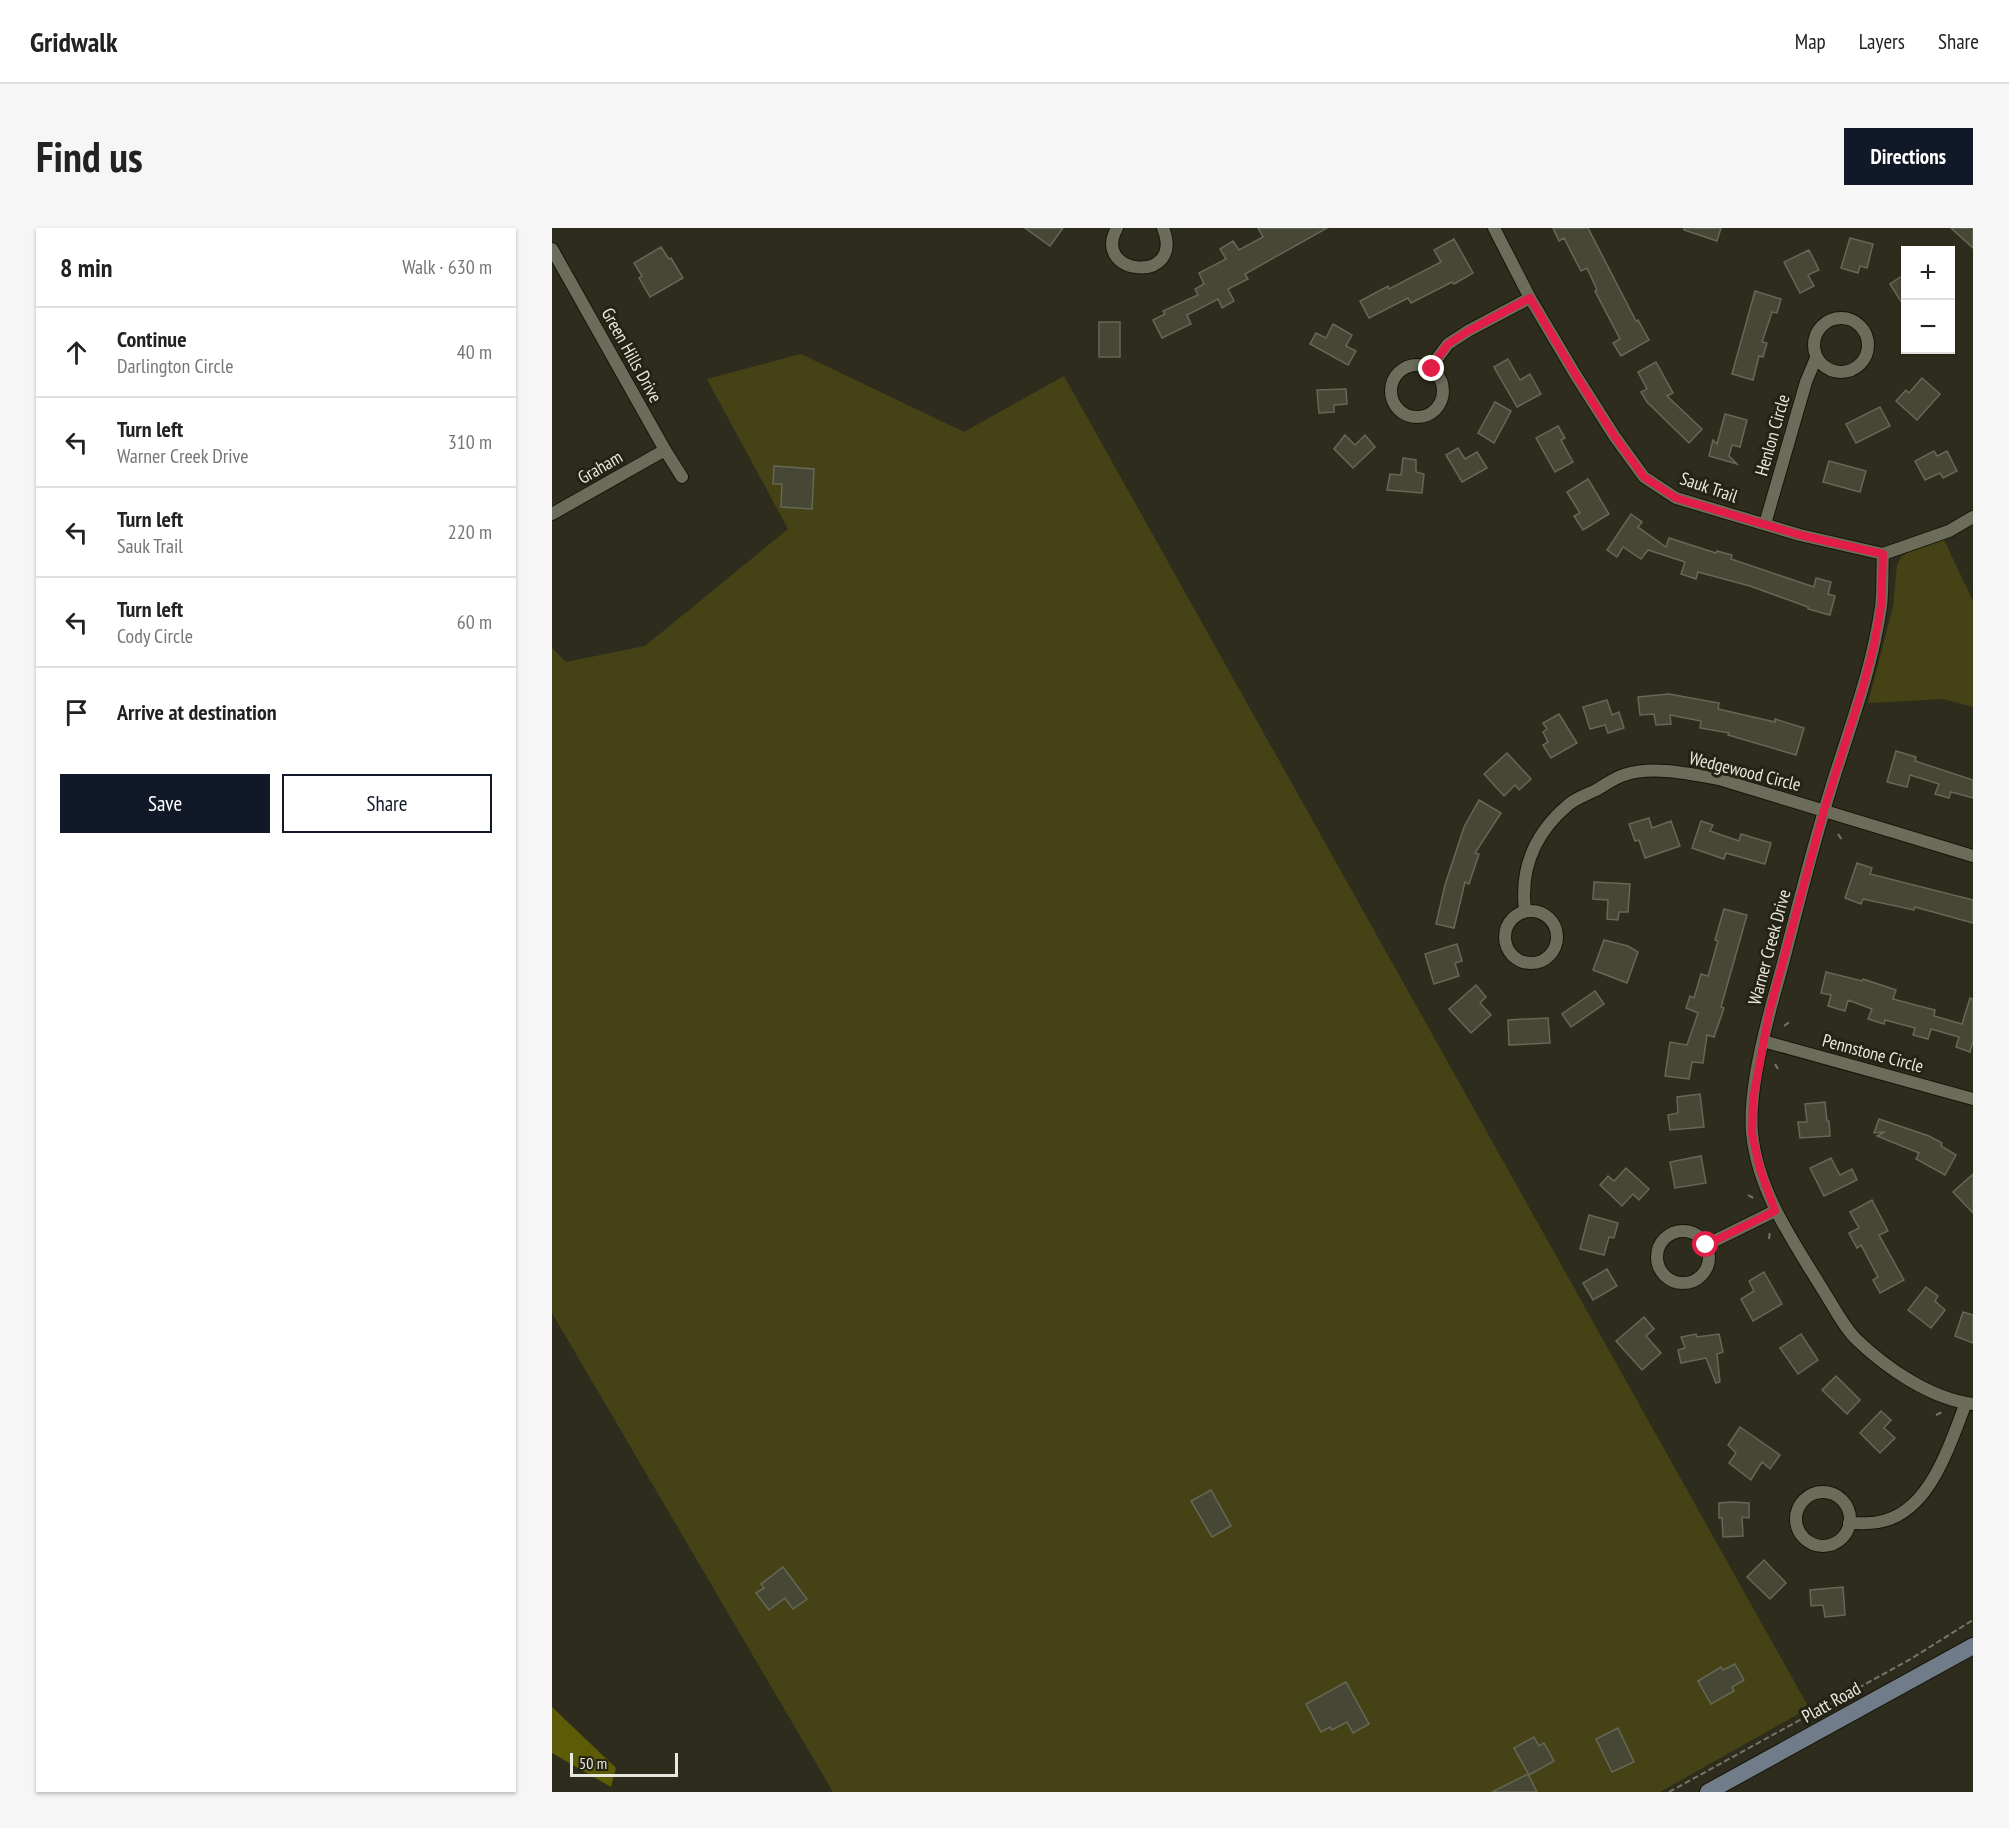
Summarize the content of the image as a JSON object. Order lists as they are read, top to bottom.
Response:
{
  "streets": {
    "main road": ["Platt Road"],
    "street": [
      "Green Hills Drive",
      "Henlon Circle",
      "Graham",
      "Sauk Trail",
      "Wedgewood Circle",
      "Warner Creek Drive",
      "Pennstone Circle"
    ]
  },
  "crossings": [
    ["Green Hills Drive", "Graham"],
    ["Henlon Circle", "Sauk Trail"],
    ["Sauk Trail", "Warner Creek Drive"],
    ["Wedgewood Circle", "Warner Creek Drive"],
    ["Warner Creek Drive", "Pennstone Circle"]
  ],
  "scale_bar": "50 m",
  "page": {
    "header": "Gridwalk",
    "nav": ["Map", "Layers", "Share"],
    "buttons": [
      "Directions",
      ["Save", "Share"]
    ],
    "title": "Find us",
    "heading": ["8 min", "Walk · 630 m"],
    "map_buttons": ["+", "−"],
    "list": [
      ["Continue", "Darlington Circle", "40 m"],
      ["Turn left", "Warner Creek Drive", "310 m"],
      ["Turn left", "Sauk Trail", "220 m"],
      ["Turn left", "Cody Circle", "60 m"],
      "Arrive at destination"
    ],
    "scale": "50 m"
  }
}
